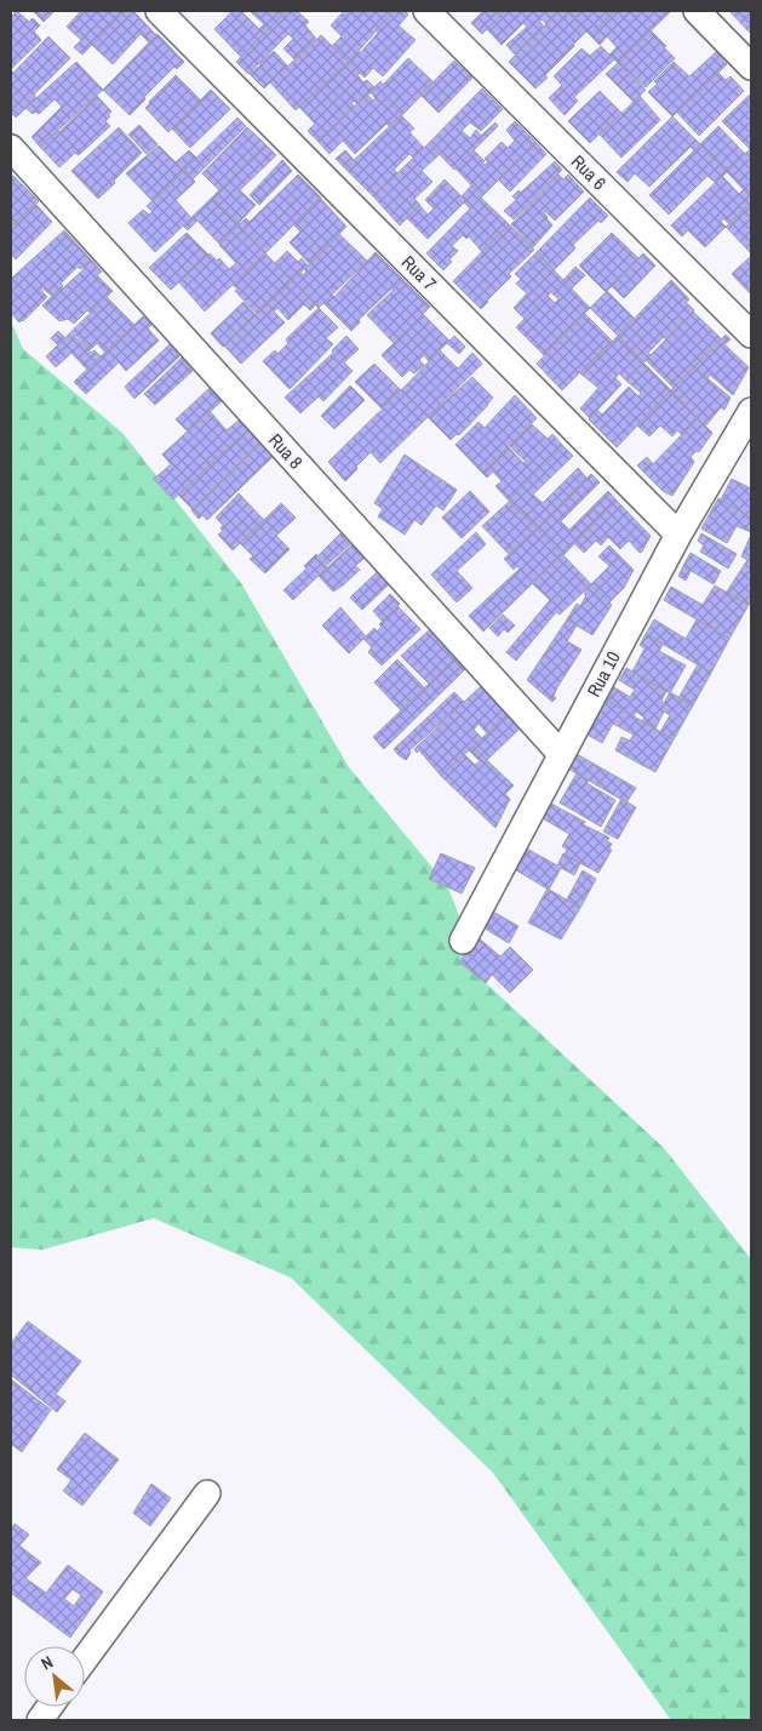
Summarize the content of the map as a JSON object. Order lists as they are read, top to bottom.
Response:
{
  "streets": {
    "street": [
      "Rua 6",
      "Rua 7",
      "Rua 8",
      "Rua 10"
    ]
  },
  "crossings": [
    ["Rua 7", "Rua 10"],
    ["Rua 8", "Rua 10"]
  ],
  "north": "top left"
}
